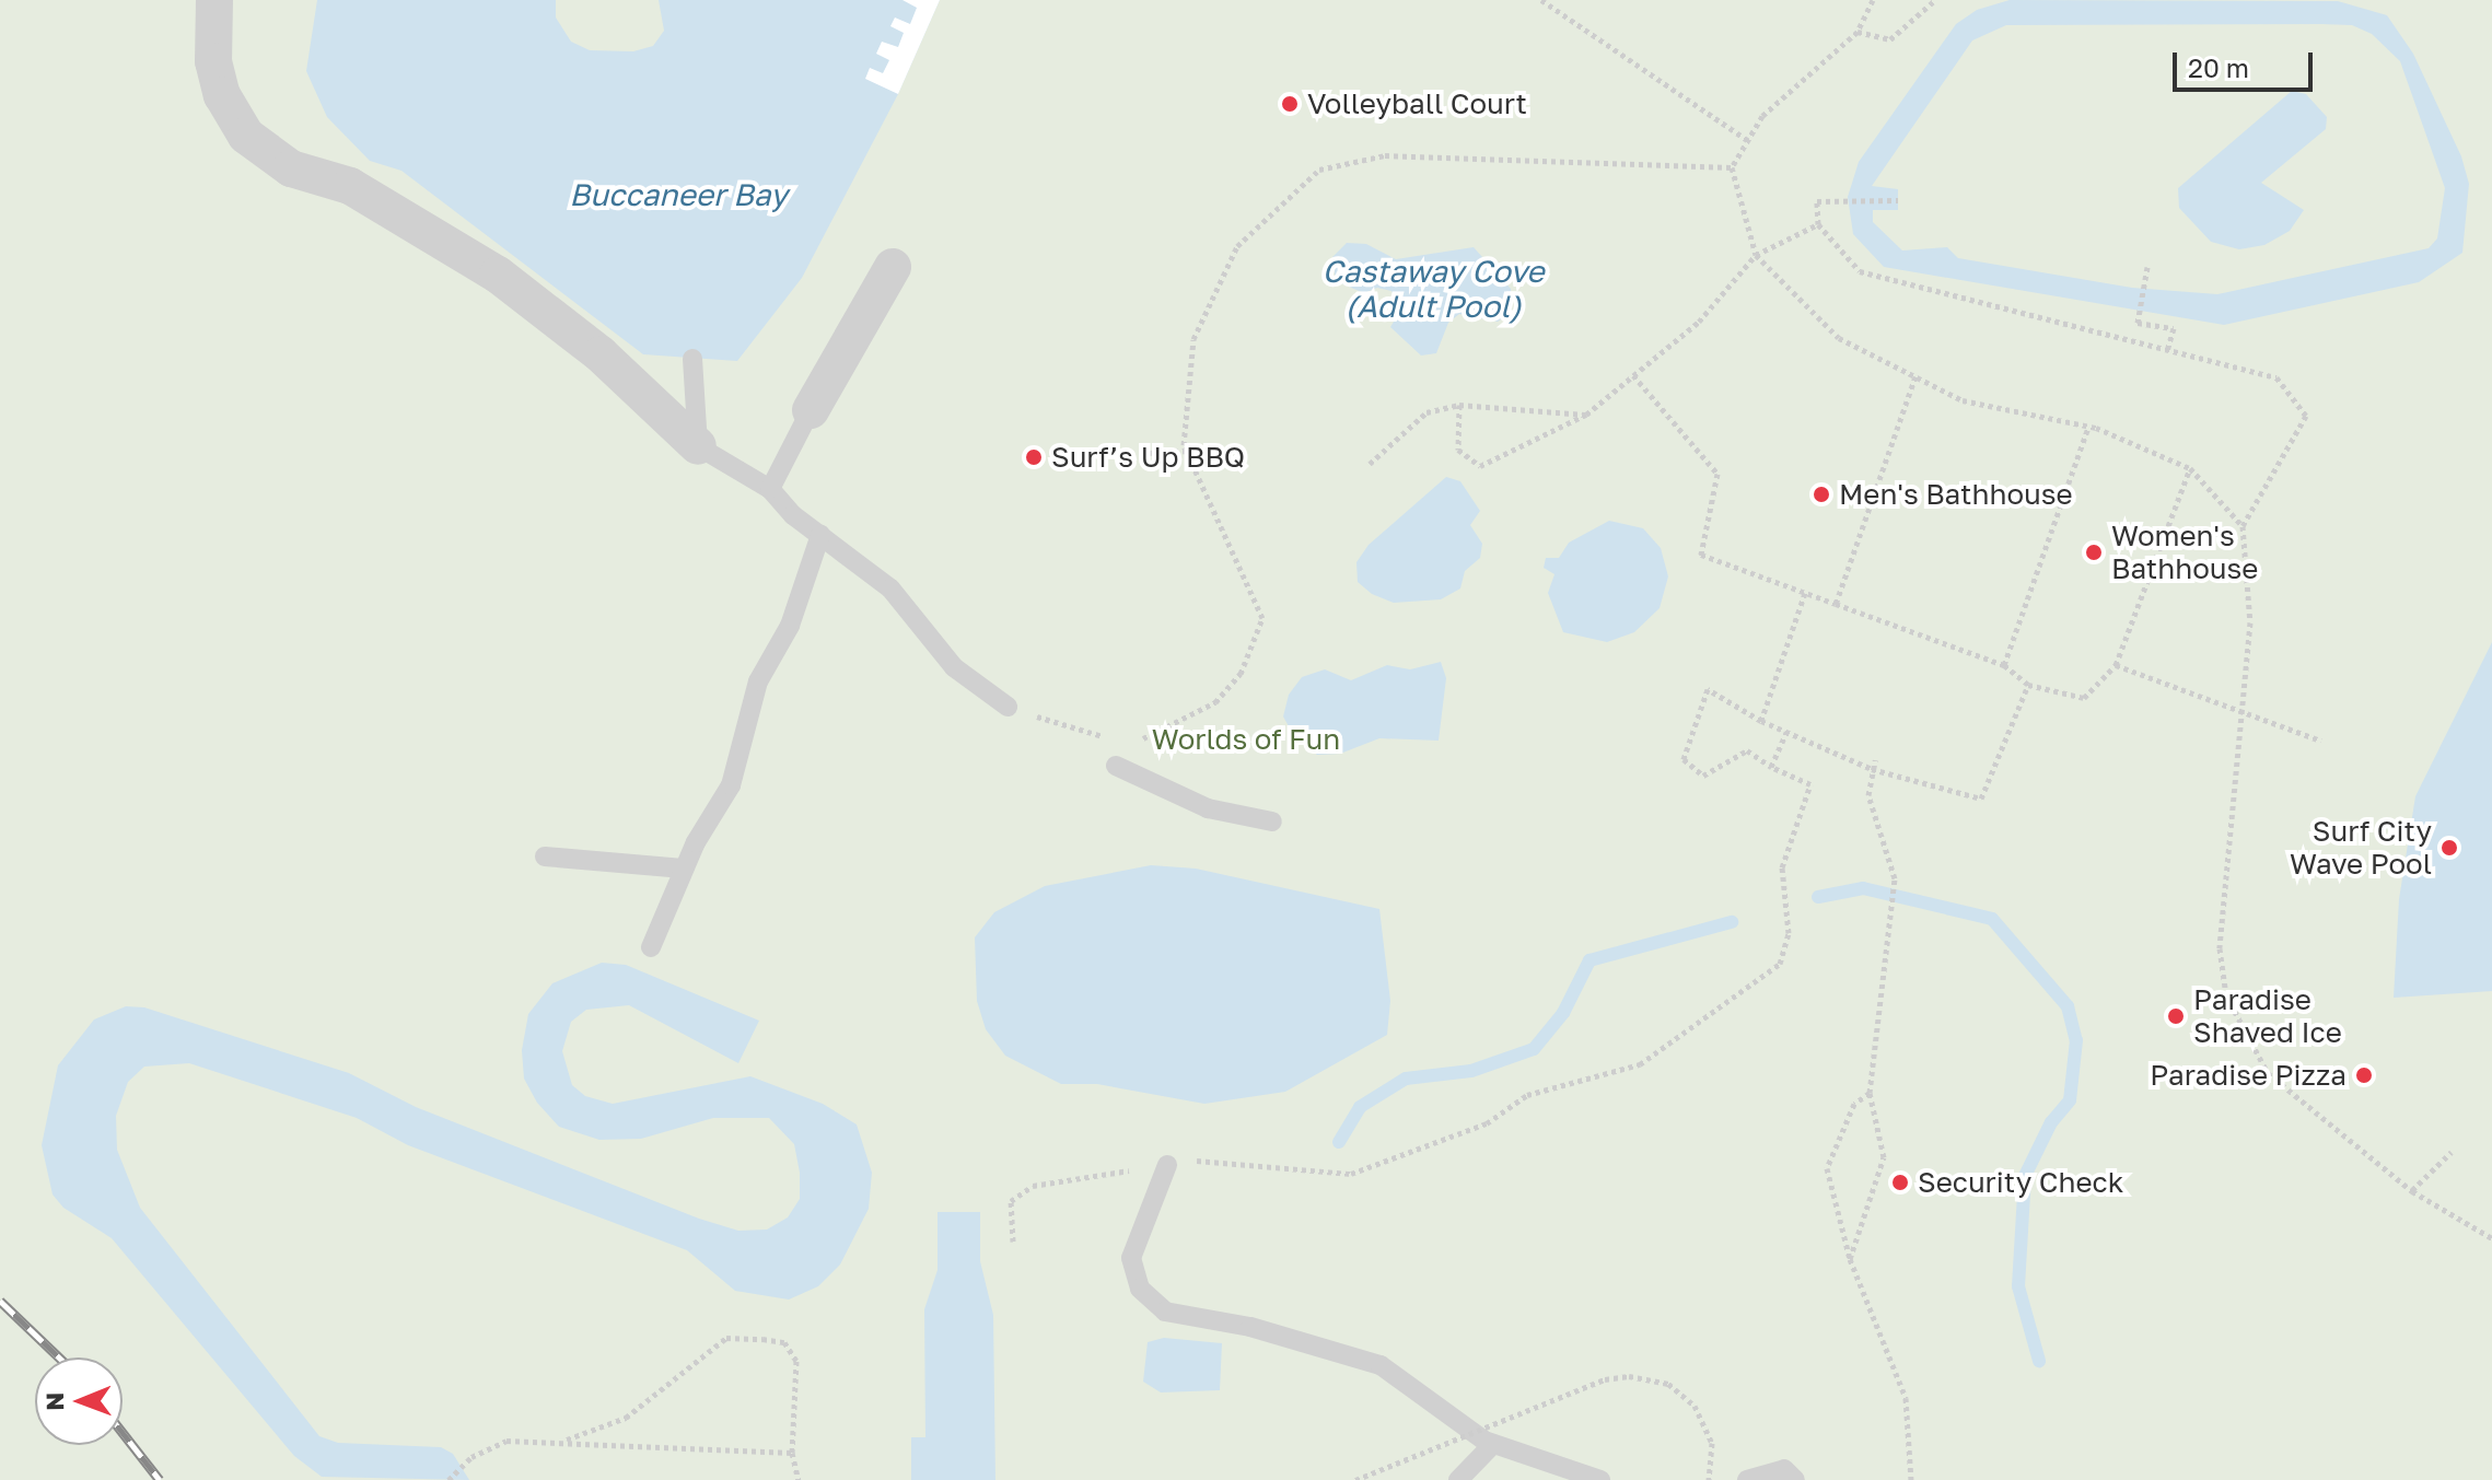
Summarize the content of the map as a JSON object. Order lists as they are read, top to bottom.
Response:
{
  "water": ["Buccaneer Bay", "Castaway Cove (Adult Pool)"],
  "parks": ["Worlds of Fun"],
  "places": [
    "Volleyball Court",
    "Surf’s Up BBQ",
    "Men's Bathhouse",
    "Women's Bathhouse",
    "Surf City Wave Pool",
    "Paradise Shaved Ice",
    "Paradise Pizza",
    "Security Check"
  ],
  "scale_bar": "20 m",
  "north": "left"
}
